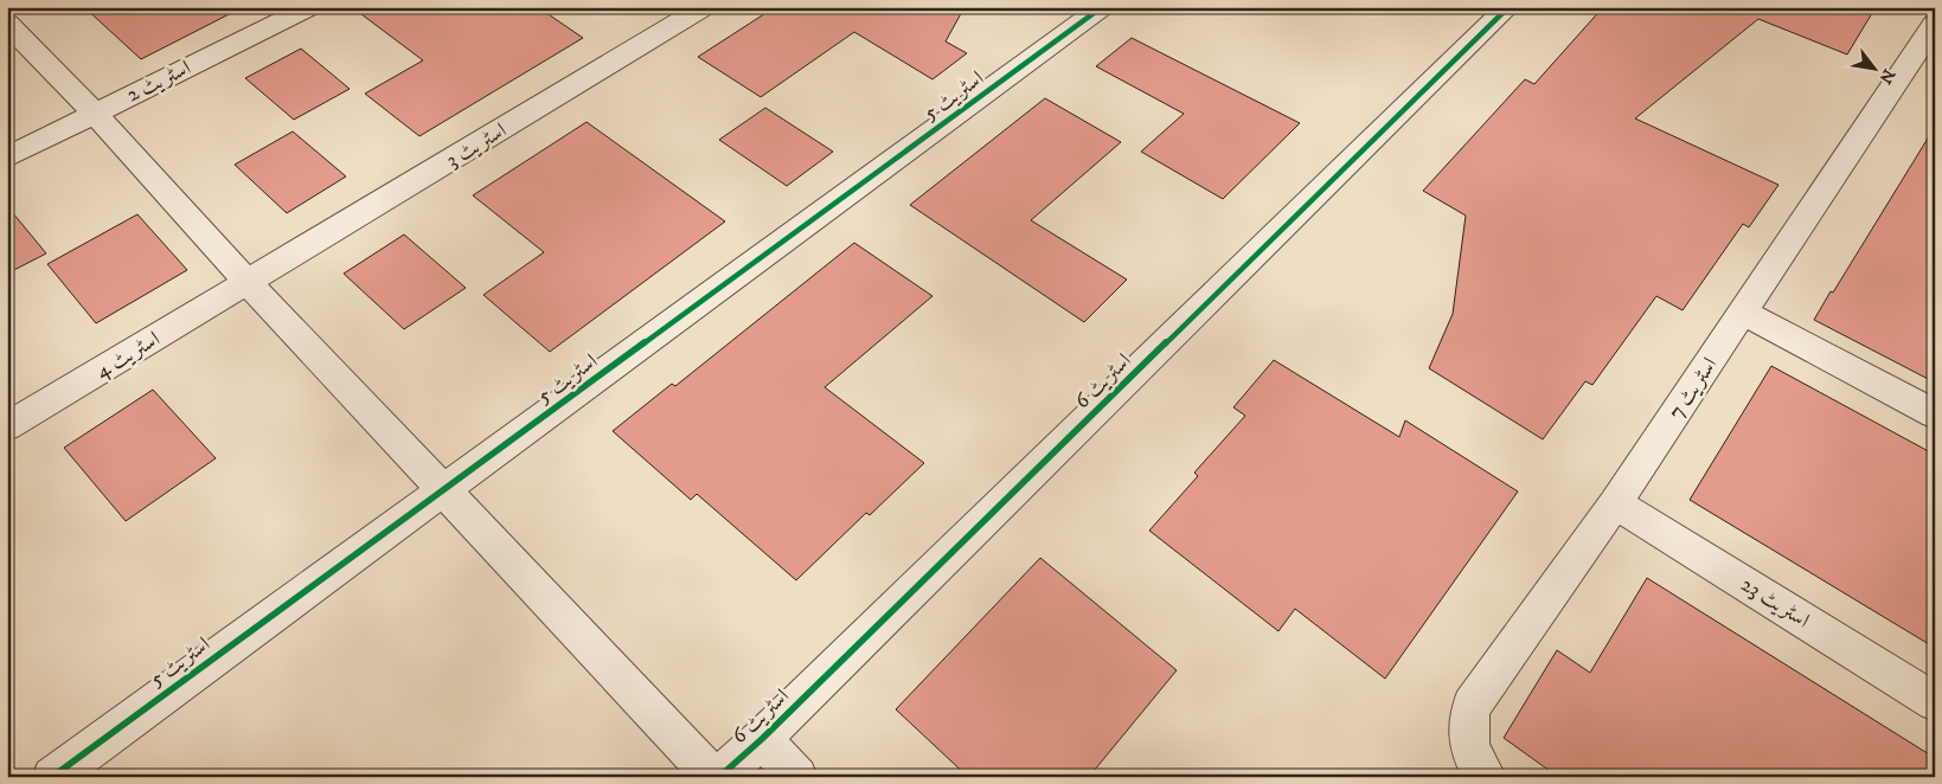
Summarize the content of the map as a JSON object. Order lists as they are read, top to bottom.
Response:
{
  "streets": {
    "street": [
      "اسٹریٹ 2",
      "اسٹریٹ 5",
      "اسٹریٹ 3",
      "اسٹریٹ 4",
      "اسٹریٹ 6",
      "اسٹریٹ 7",
      "اسٹریٹ 23"
    ]
  },
  "crossings": [
    ["اسٹریٹ 3", "اسٹریٹ 4"],
    ["اسٹریٹ 7", "اسٹریٹ 23"]
  ],
  "north": "bottom right"
}
